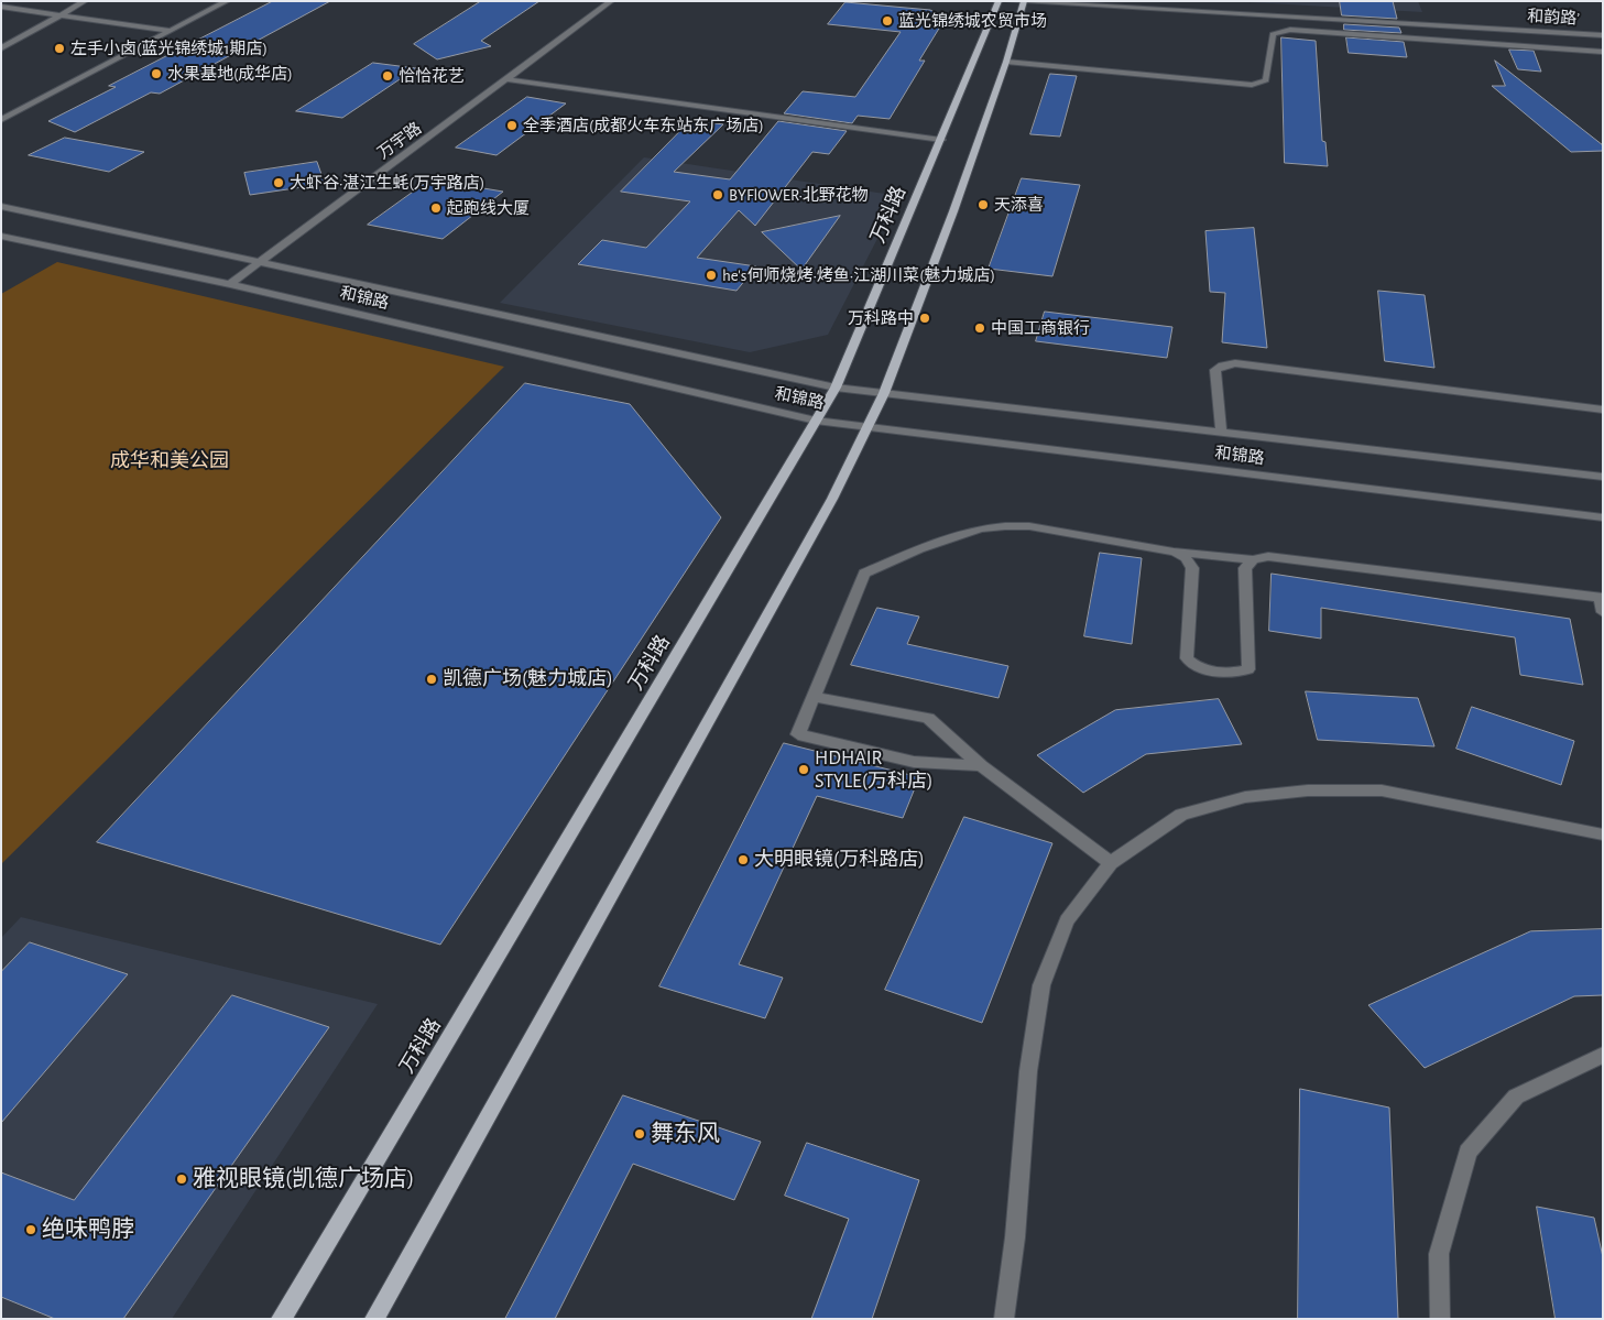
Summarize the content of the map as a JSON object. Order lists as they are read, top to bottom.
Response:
{
  "streets": {
    "main road": ["万科路"],
    "street": ["和韵路’", "万宇路", "和锦路"]
  },
  "crossings": [
    ["万宇路", "和锦路"],
    ["万科路", "和锦路"]
  ],
  "parks": ["成华和美公园"],
  "places": [
    "蓝光锦绣城农贸市场",
    "左手小卤(蓝光锦绣城1期店)",
    "水果基地(成华店)",
    "恰恰花艺",
    "全季酒店(成都火车东站东广场店)",
    "大虾谷·湛江生蚝(万宇路店)",
    "BYFlOWER·北野花物",
    "天添喜",
    "起跑线大厦",
    "he's何师烧烤·烤鱼·江湖川菜(魅力城店)",
    "万科路中",
    "中国工商银行",
    "凯德广场(魅力城店)",
    "HDHAIR STYLE(万科店)",
    "大明眼镜(万科路店)",
    "舞东风",
    "雅视眼镜(凯德广场店)",
    "绝味鸭脖"
  ]
}
